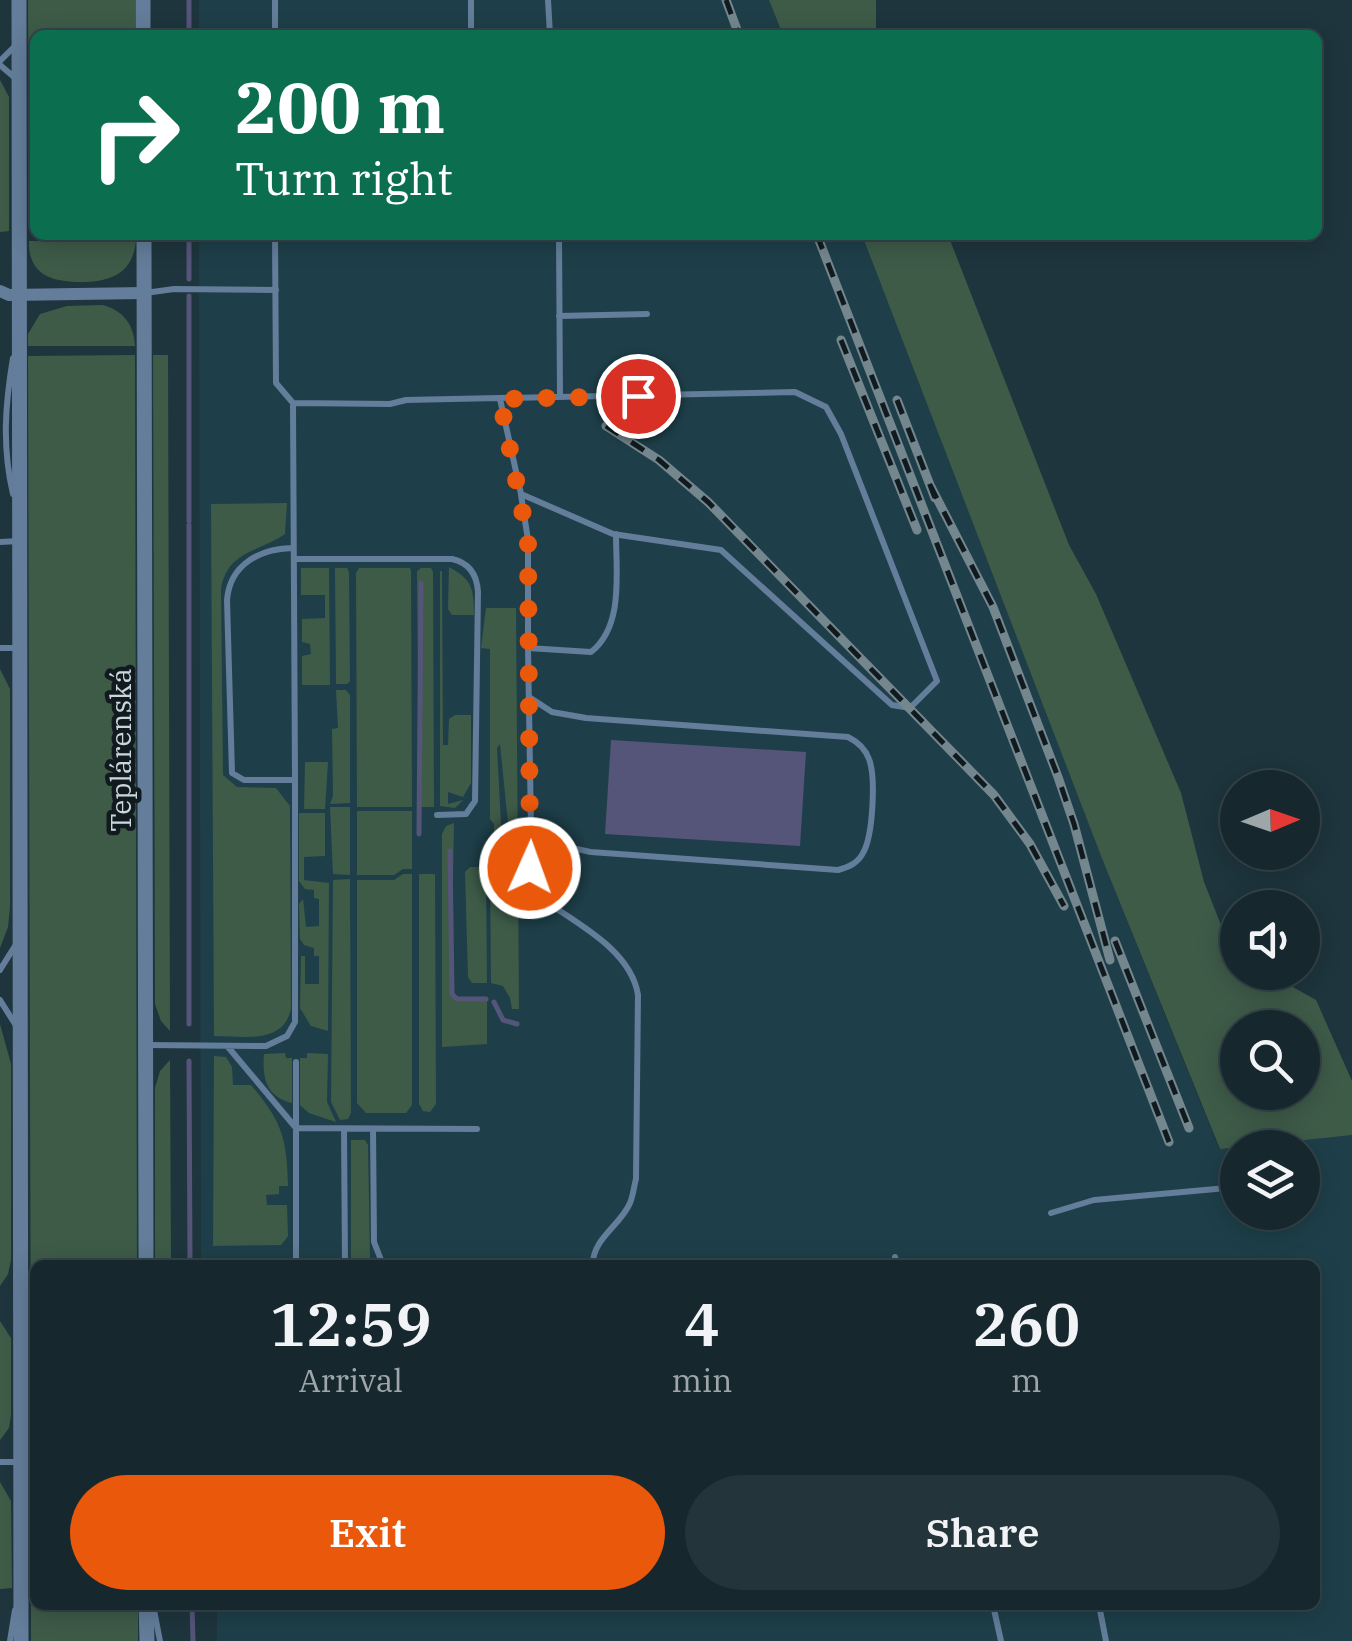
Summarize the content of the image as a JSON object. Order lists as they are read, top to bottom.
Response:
{
  "streets": {
    "street": ["Teplárenská"]
  },
  "north": "right",
  "page": {
    "turn": ["200 m", "Turn right"],
    "eta": [
      "12:59",
      "Arrival",
      "4",
      "min",
      "260",
      "m"
    ],
    "buttons": ["Exit", "Share"]
  }
}
